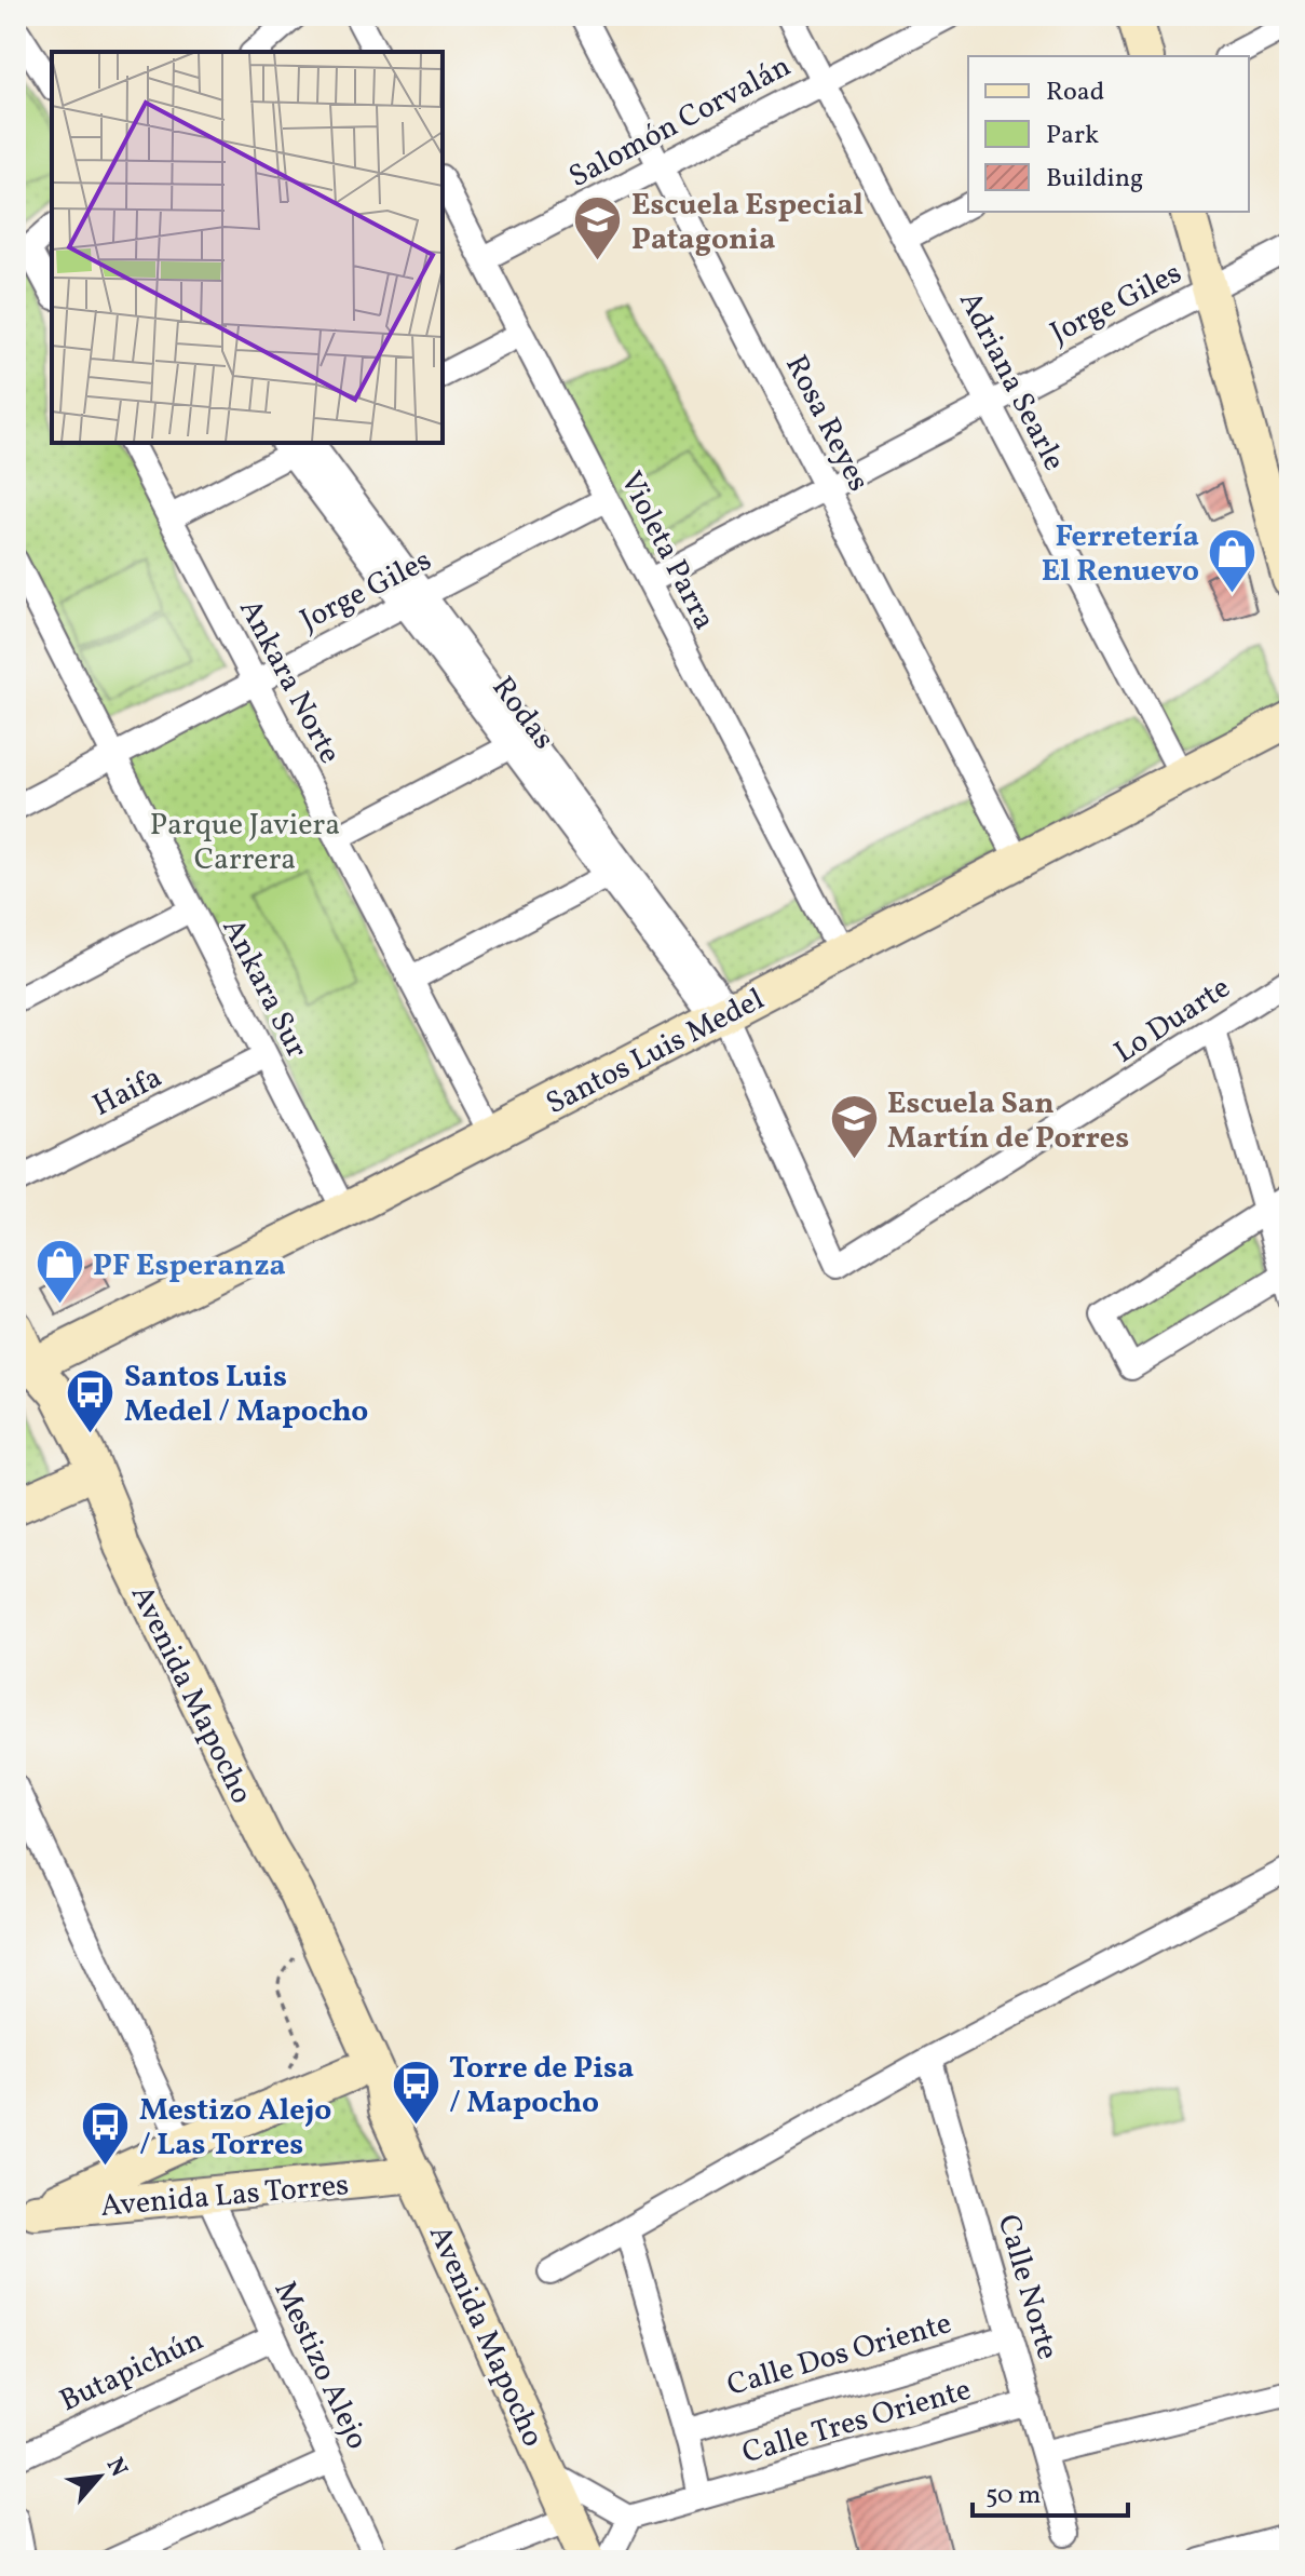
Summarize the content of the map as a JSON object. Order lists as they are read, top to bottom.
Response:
{
  "streets": {
    "main road": ["Santos Luis Medel", "Avenida Mapocho", "Avenida Las Torres"],
    "street": [
      "Salomón Corvalán",
      "Jorge Giles",
      "Adriana Searle",
      "Rosa Reyes",
      "Violeta Parra",
      "Ankara Norte",
      "Rodas",
      "Ankara Sur",
      "Lo Duarte",
      "Haifa",
      "Calle Norte",
      "Calle Dos Oriente",
      "Mestizo Alejo",
      "Butapichún",
      "Calle Tres Oriente"
    ]
  },
  "crossings": [
    ["Salomón Corvalán", "Adriana Searle"],
    ["Salomón Corvalán", "Rosa Reyes"],
    ["Salomón Corvalán", "Violeta Parra"],
    ["Jorge Giles", "Adriana Searle"],
    ["Jorge Giles", "Rosa Reyes"],
    ["Jorge Giles", "Violeta Parra"],
    ["Jorge Giles", "Ankara Norte"],
    ["Jorge Giles", "Rodas"],
    ["Jorge Giles", "Ankara Sur"],
    ["Adriana Searle", "Santos Luis Medel"],
    ["Rosa Reyes", "Santos Luis Medel"],
    ["Violeta Parra", "Santos Luis Medel"],
    ["Ankara Norte", "Santos Luis Medel"],
    ["Rodas", "Lo Duarte"],
    ["Rodas", "Santos Luis Medel"],
    ["Ankara Sur", "Santos Luis Medel"],
    ["Ankara Sur", "Haifa"],
    ["Lo Duarte", "Santos Luis Medel"],
    ["Santos Luis Medel", "Avenida Mapocho"],
    ["Avenida Mapocho", "Avenida Las Torres"],
    ["Avenida Las Torres", "Mestizo Alejo"],
    ["Calle Norte", "Calle Dos Oriente"],
    ["Calle Norte", "Calle Tres Oriente"],
    ["Mestizo Alejo", "Butapichún"]
  ],
  "parks": ["Parque Javiera Carrera"],
  "places": {
    "school or university": ["Escuela Especial Patagonia", "Escuela San Martín de Porres"],
    "shop": ["Ferretería El Renuevo", "PF Esperanza"],
    "bus stop": ["Santos Luis Medel / Mapocho", "Torre de Pisa / Mapocho", "Mestizo Alejo / Las Torres"]
  },
  "legend": ["Road", "Park", "Building"],
  "scale_bar": "50 m",
  "north": "top right"
}
